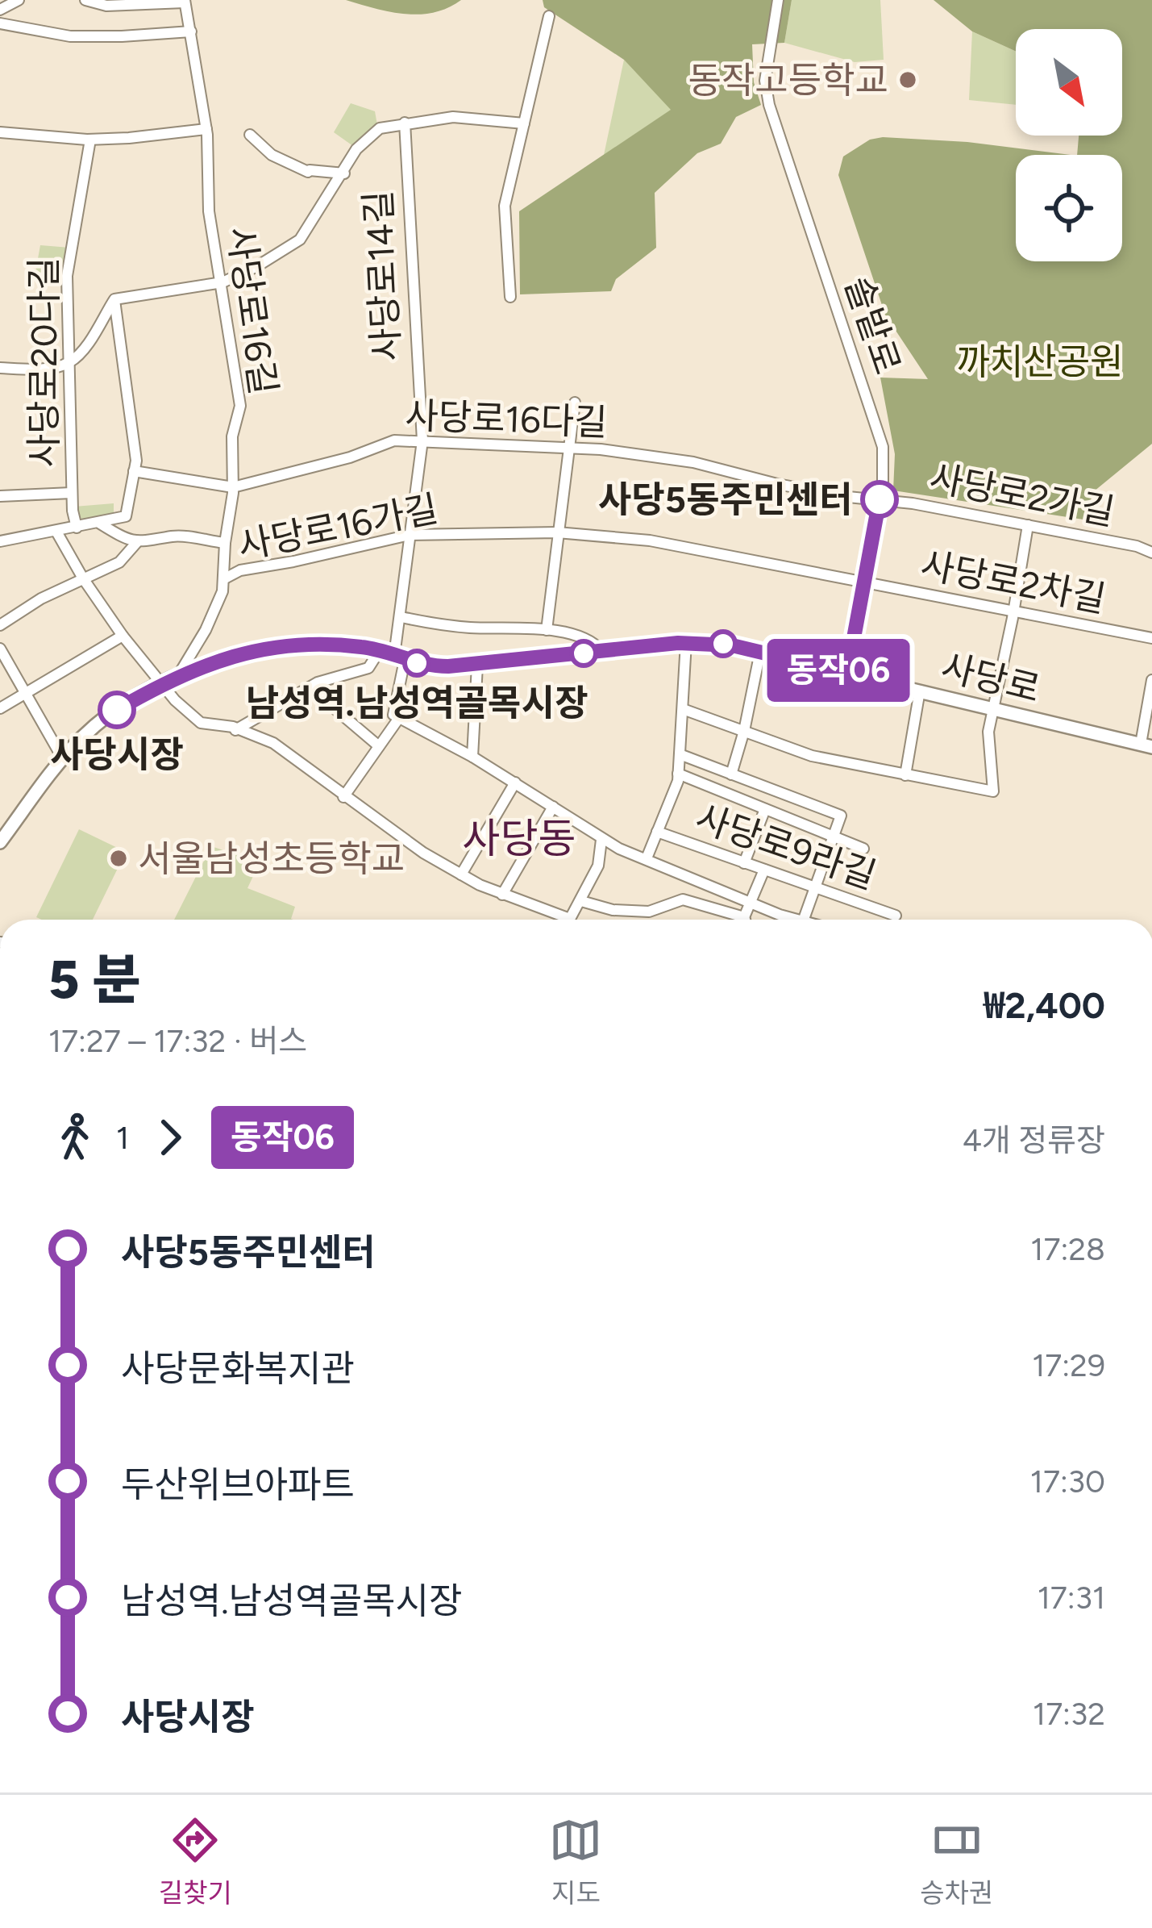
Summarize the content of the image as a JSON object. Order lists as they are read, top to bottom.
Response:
{
  "streets": {
    "main road": ["사당로"],
    "street": [
      "사당로14길",
      "사당로16길",
      "솔밭로",
      "사당로20다길",
      "사당로16다길",
      "사당로2가길",
      "사당로16가길",
      "사당로2차길",
      "사당로9라길"
    ]
  },
  "crossings": [
    ["사당로14길", "사당로16다길"],
    ["사당로14길", "사당로16가길"],
    ["사당로14길", "사당로"],
    ["사당로16길", "사당로16다길"],
    ["사당로16길", "사당로16가길"],
    ["사당로16길", "사당로"],
    ["솔밭로", "사당로16다길"],
    ["솔밭로", "사당로2가길"],
    ["솔밭로", "사당로16가길"],
    ["솔밭로", "사당로2차길"],
    ["솔밭로", "사당로"],
    ["사당로16다길", "사당로2가길"],
    ["사당로16가길", "사당로2차길"]
  ],
  "districts": ["사당동"],
  "parks": ["까치산공원"],
  "places": [
    "동작고등학교",
    "사당5동주민센터",
    "남성역.남성역골목시장",
    "사당시장",
    "서울남성초등학교"
  ],
  "lines": ["bus line 동작06"],
  "north": "bottom right",
  "page": {
    "on_map": "동작06",
    "heading": ["5 분", "17:27 – 17:32 · 버스", "₩2,400"],
    "legs": ["1", "동작06", "4개 정류장"],
    "list": [
      {
        "name": "사당5동주민센터",
        "value": "17:28"
      },
      {
        "name": "사당문화복지관",
        "value": "17:29"
      },
      {
        "name": "두산위브아파트",
        "value": "17:30"
      },
      {
        "name": "남성역.남성역골목시장",
        "value": "17:31"
      },
      {
        "name": "사당시장",
        "value": "17:32"
      }
    ],
    "tabs": ["길찾기", "지도", "승차권"]
  }
}
